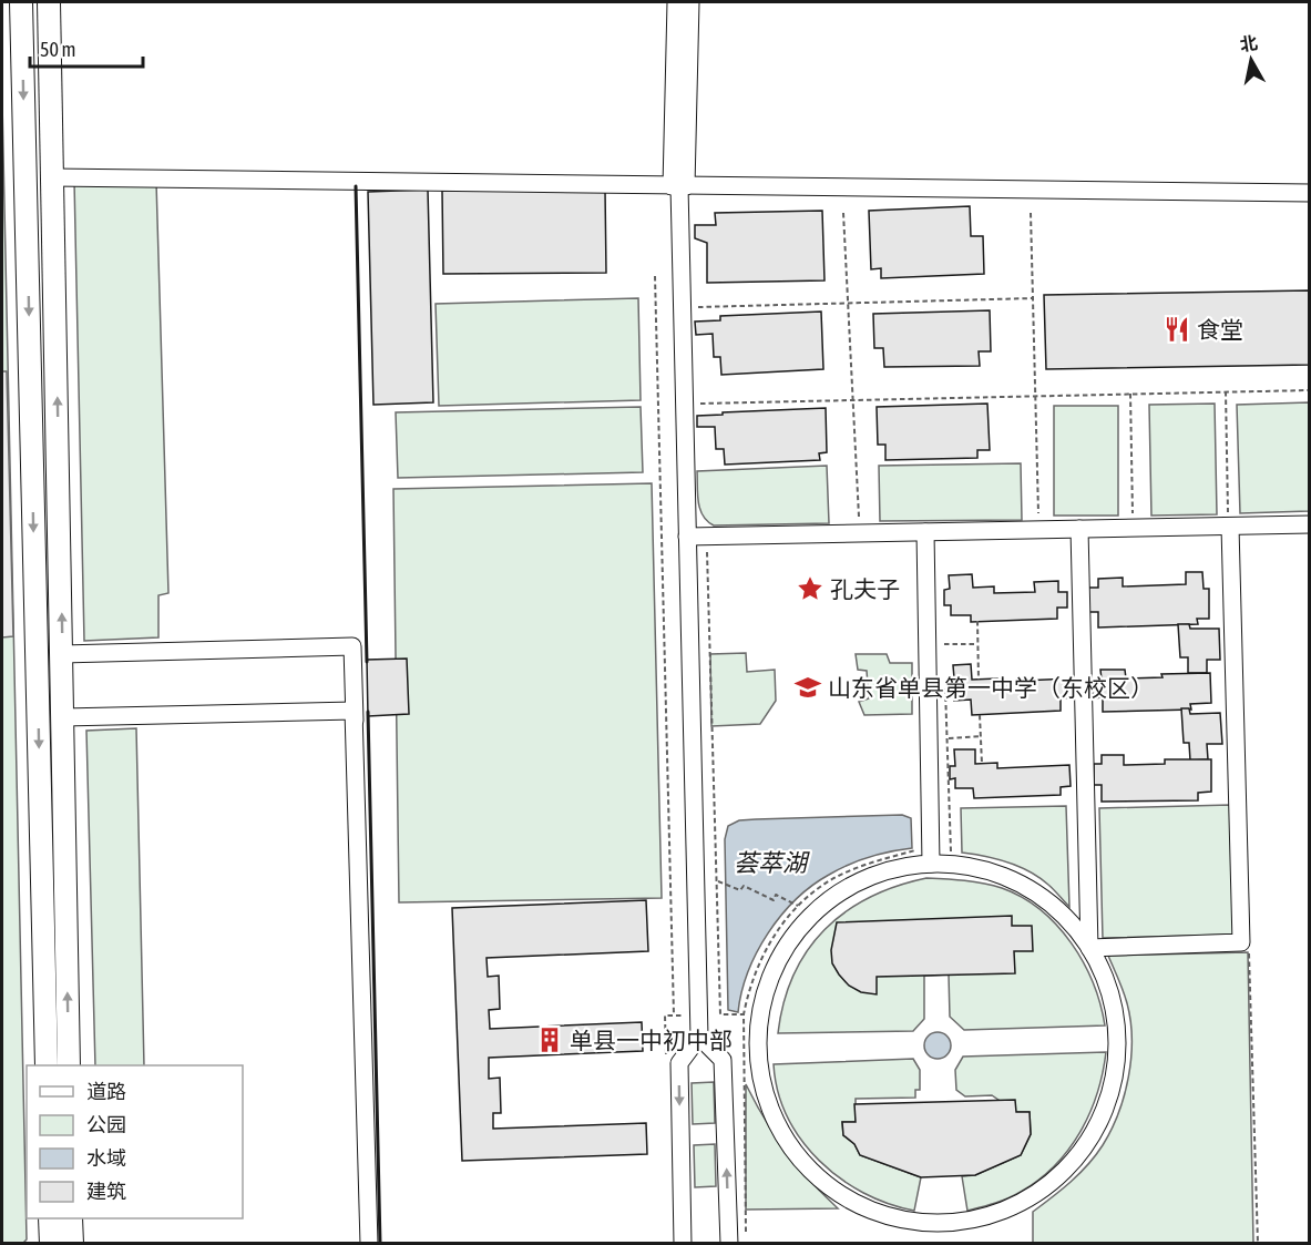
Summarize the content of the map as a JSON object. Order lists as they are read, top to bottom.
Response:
{
  "water": ["荟萃湖"],
  "places": {
    "restaurant": ["食堂"],
    "place": ["孔夫子"],
    "school or university": ["山东省单县第一中学（东校区）"],
    "building": ["单县一中初中部"]
  },
  "legend": [
    "道路",
    "公园",
    "水域",
    "建筑"
  ],
  "scale_bar": "50 m",
  "north": "top"
}
